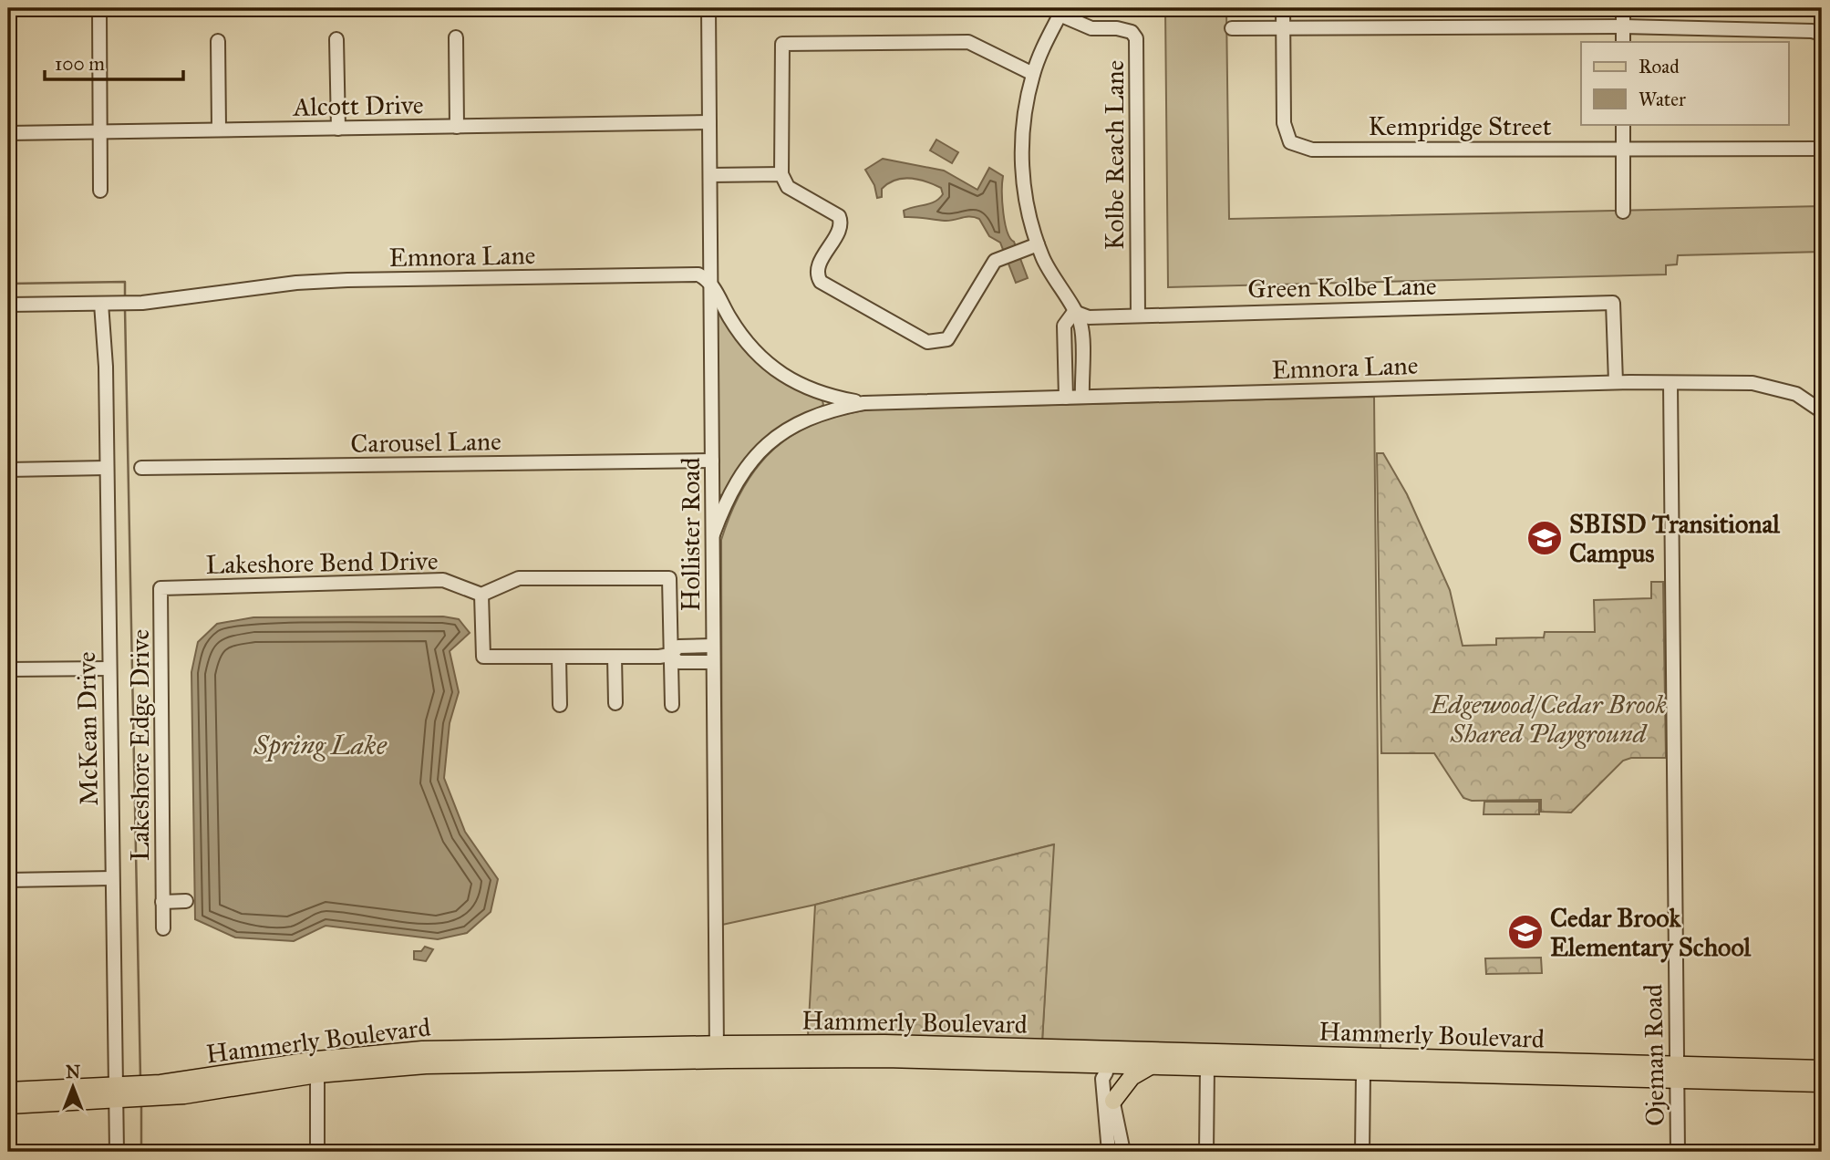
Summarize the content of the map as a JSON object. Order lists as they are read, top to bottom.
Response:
{
  "streets": {
    "main road": ["Hammerly Boulevard"],
    "street": [
      "Alcott Drive",
      "Kempridge Street",
      "Kolbe Reach Lane",
      "Emnora Lane",
      "Green Kolbe Lane",
      "Carousel Lane",
      "Hollister Road",
      "Lakeshore Bend Drive",
      "McKean Drive",
      "Lakeshore Edge Drive",
      "Ojeman Road"
    ]
  },
  "crossings": [
    ["Alcott Drive", "Hollister Road"],
    ["Kolbe Reach Lane", "Green Kolbe Lane"],
    ["Emnora Lane", "Green Kolbe Lane"],
    ["Emnora Lane", "Hollister Road"],
    ["Emnora Lane", "McKean Drive"],
    ["Emnora Lane", "Ojeman Road"],
    ["Carousel Lane", "Hollister Road"],
    ["Hollister Road", "Hammerly Boulevard"],
    ["Lakeshore Bend Drive", "Lakeshore Edge Drive"],
    ["McKean Drive", "Hammerly Boulevard"],
    ["Hammerly Boulevard", "Ojeman Road"]
  ],
  "water": ["Spring Lake"],
  "parks": ["Edgewood/Cedar Brook Shared Playground"],
  "places": {
    "school or university": ["SBISD Transitional Campus", "Cedar Brook Elementary School"]
  },
  "legend": ["Road", "Water"],
  "scale_bar": "100 m",
  "north": "top"
}
